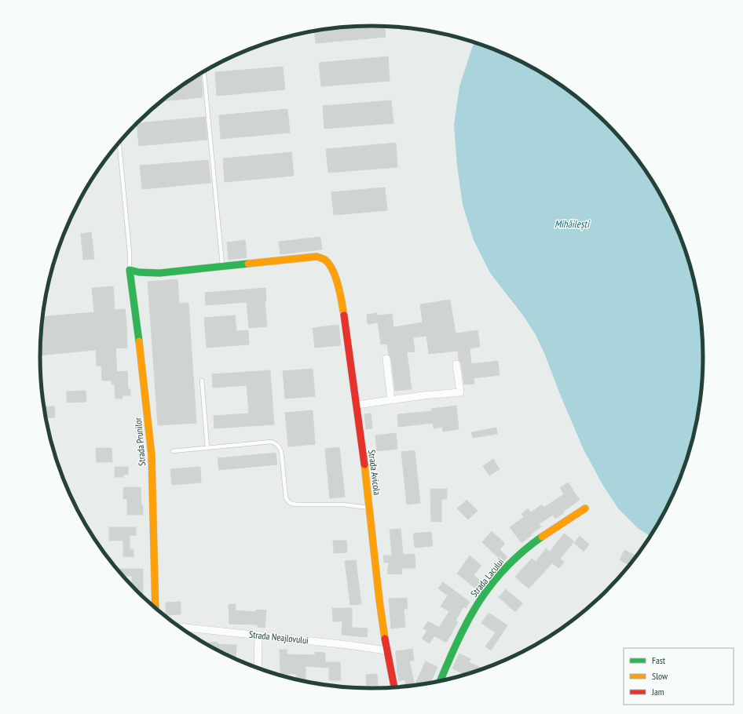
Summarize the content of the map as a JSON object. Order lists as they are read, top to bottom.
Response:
{
  "streets": {
    "street": [
      "Strada Prunilor",
      "Strada Avicola",
      "Strada Lacului",
      "Strada Neajlovului"
    ]
  },
  "crossings": [
    ["Strada Avicola", "Strada Neajlovului"]
  ],
  "water": ["Mihăilești"],
  "legend": ["Fast", "Slow", "Jam"]
}
